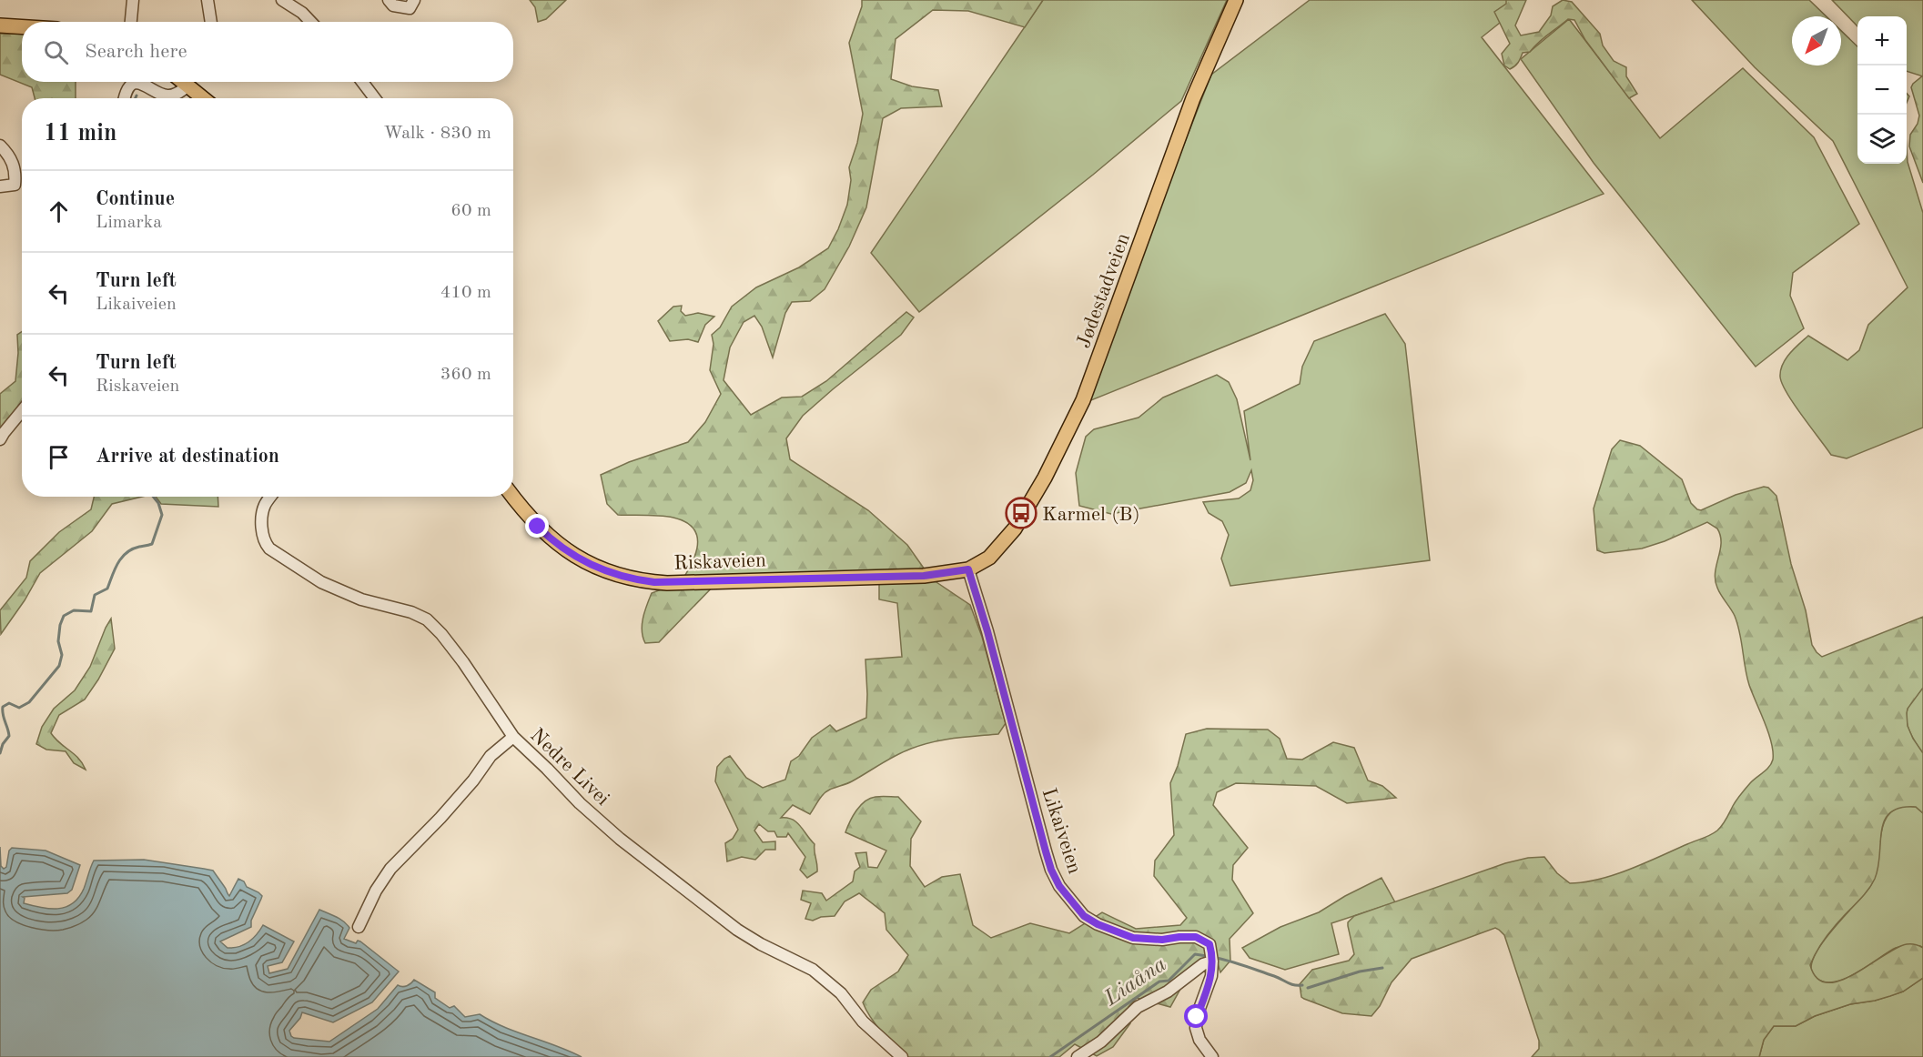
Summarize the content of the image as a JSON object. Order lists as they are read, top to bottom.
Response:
{
  "streets": {
    "main road": ["Jødestadveien", "Riskaveien"],
    "street": ["Nedre Livei", "Likaiveien"]
  },
  "crossings": [
    ["Jødestadveien", "Riskaveien"],
    ["Jødestadveien", "Likaiveien"],
    ["Riskaveien", "Likaiveien"]
  ],
  "water": ["Liaåna"],
  "places": {
    "bus stop": ["Karmel (B)"]
  },
  "north": "bottom left",
  "page": {
    "map_buttons": ["+", "−"],
    "search": "Search here",
    "heading": ["11 min", "Walk · 830 m"],
    "list": [
      ["Continue", "Limarka", "60 m"],
      ["Turn left", "Likaiveien", "410 m"],
      ["Turn left", "Riskaveien", "360 m"],
      "Arrive at destination"
    ]
  }
}
